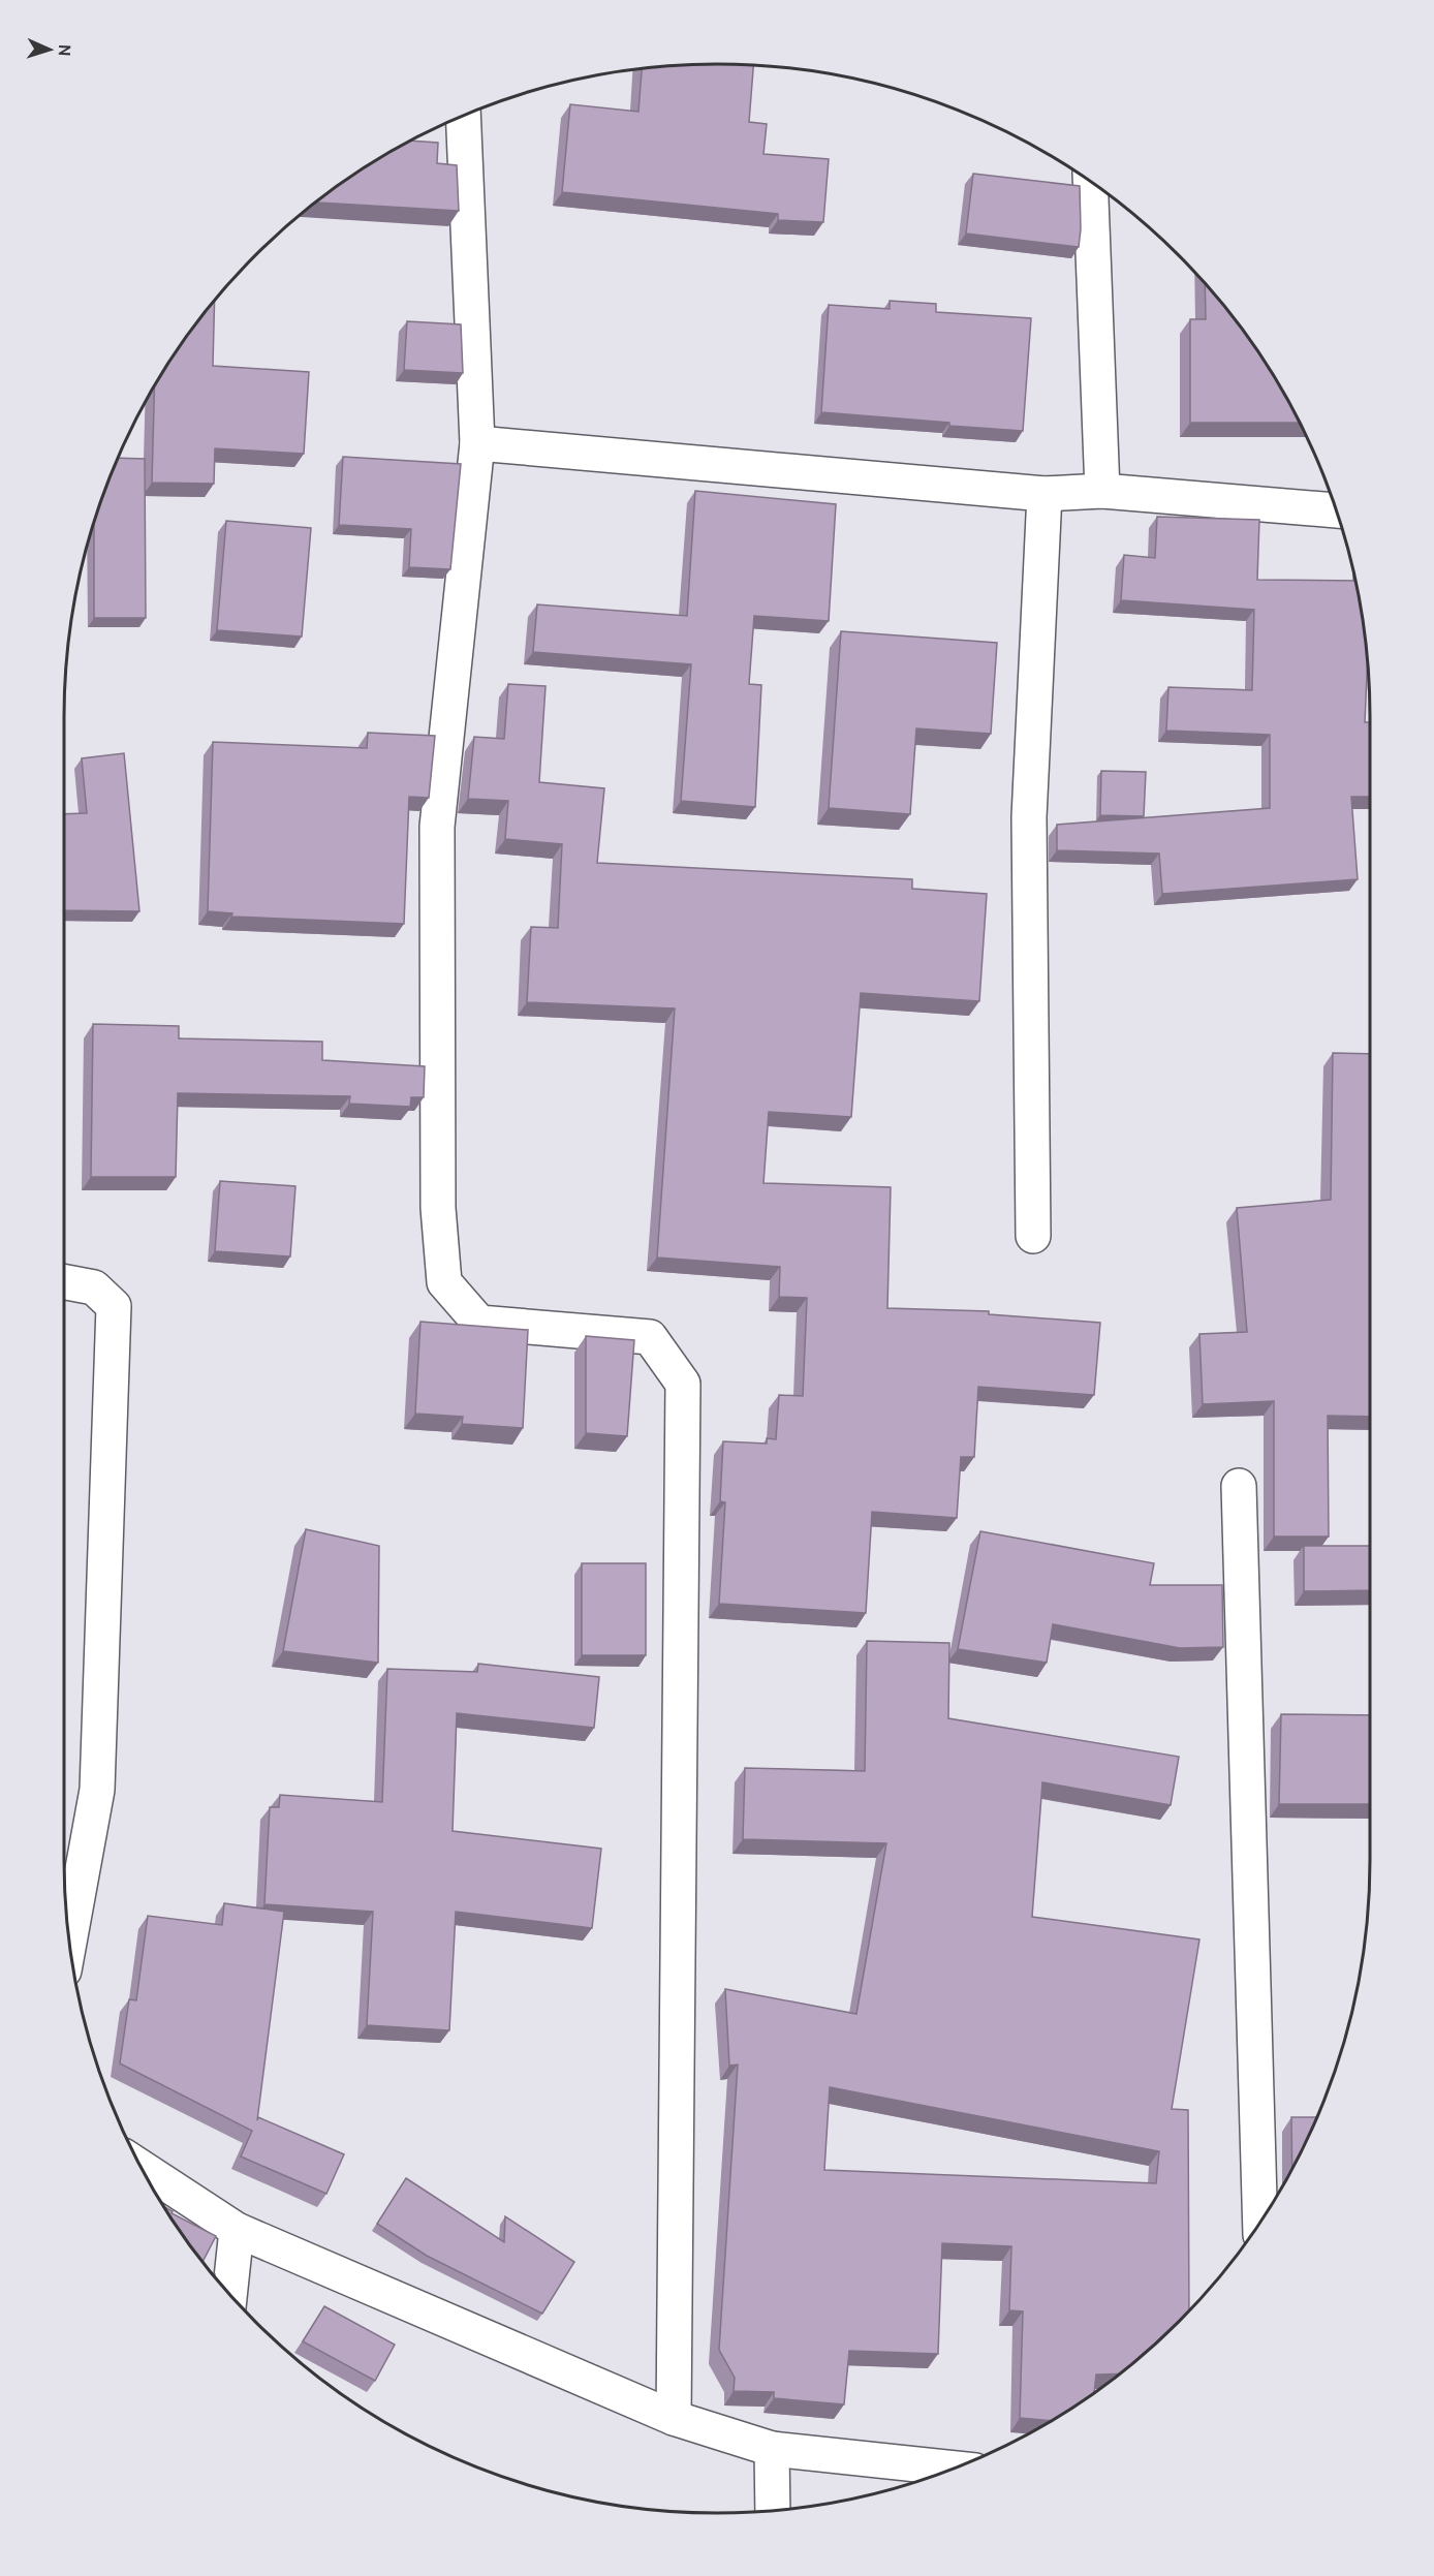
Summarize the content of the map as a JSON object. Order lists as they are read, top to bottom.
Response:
{
  "north": "right"
}
